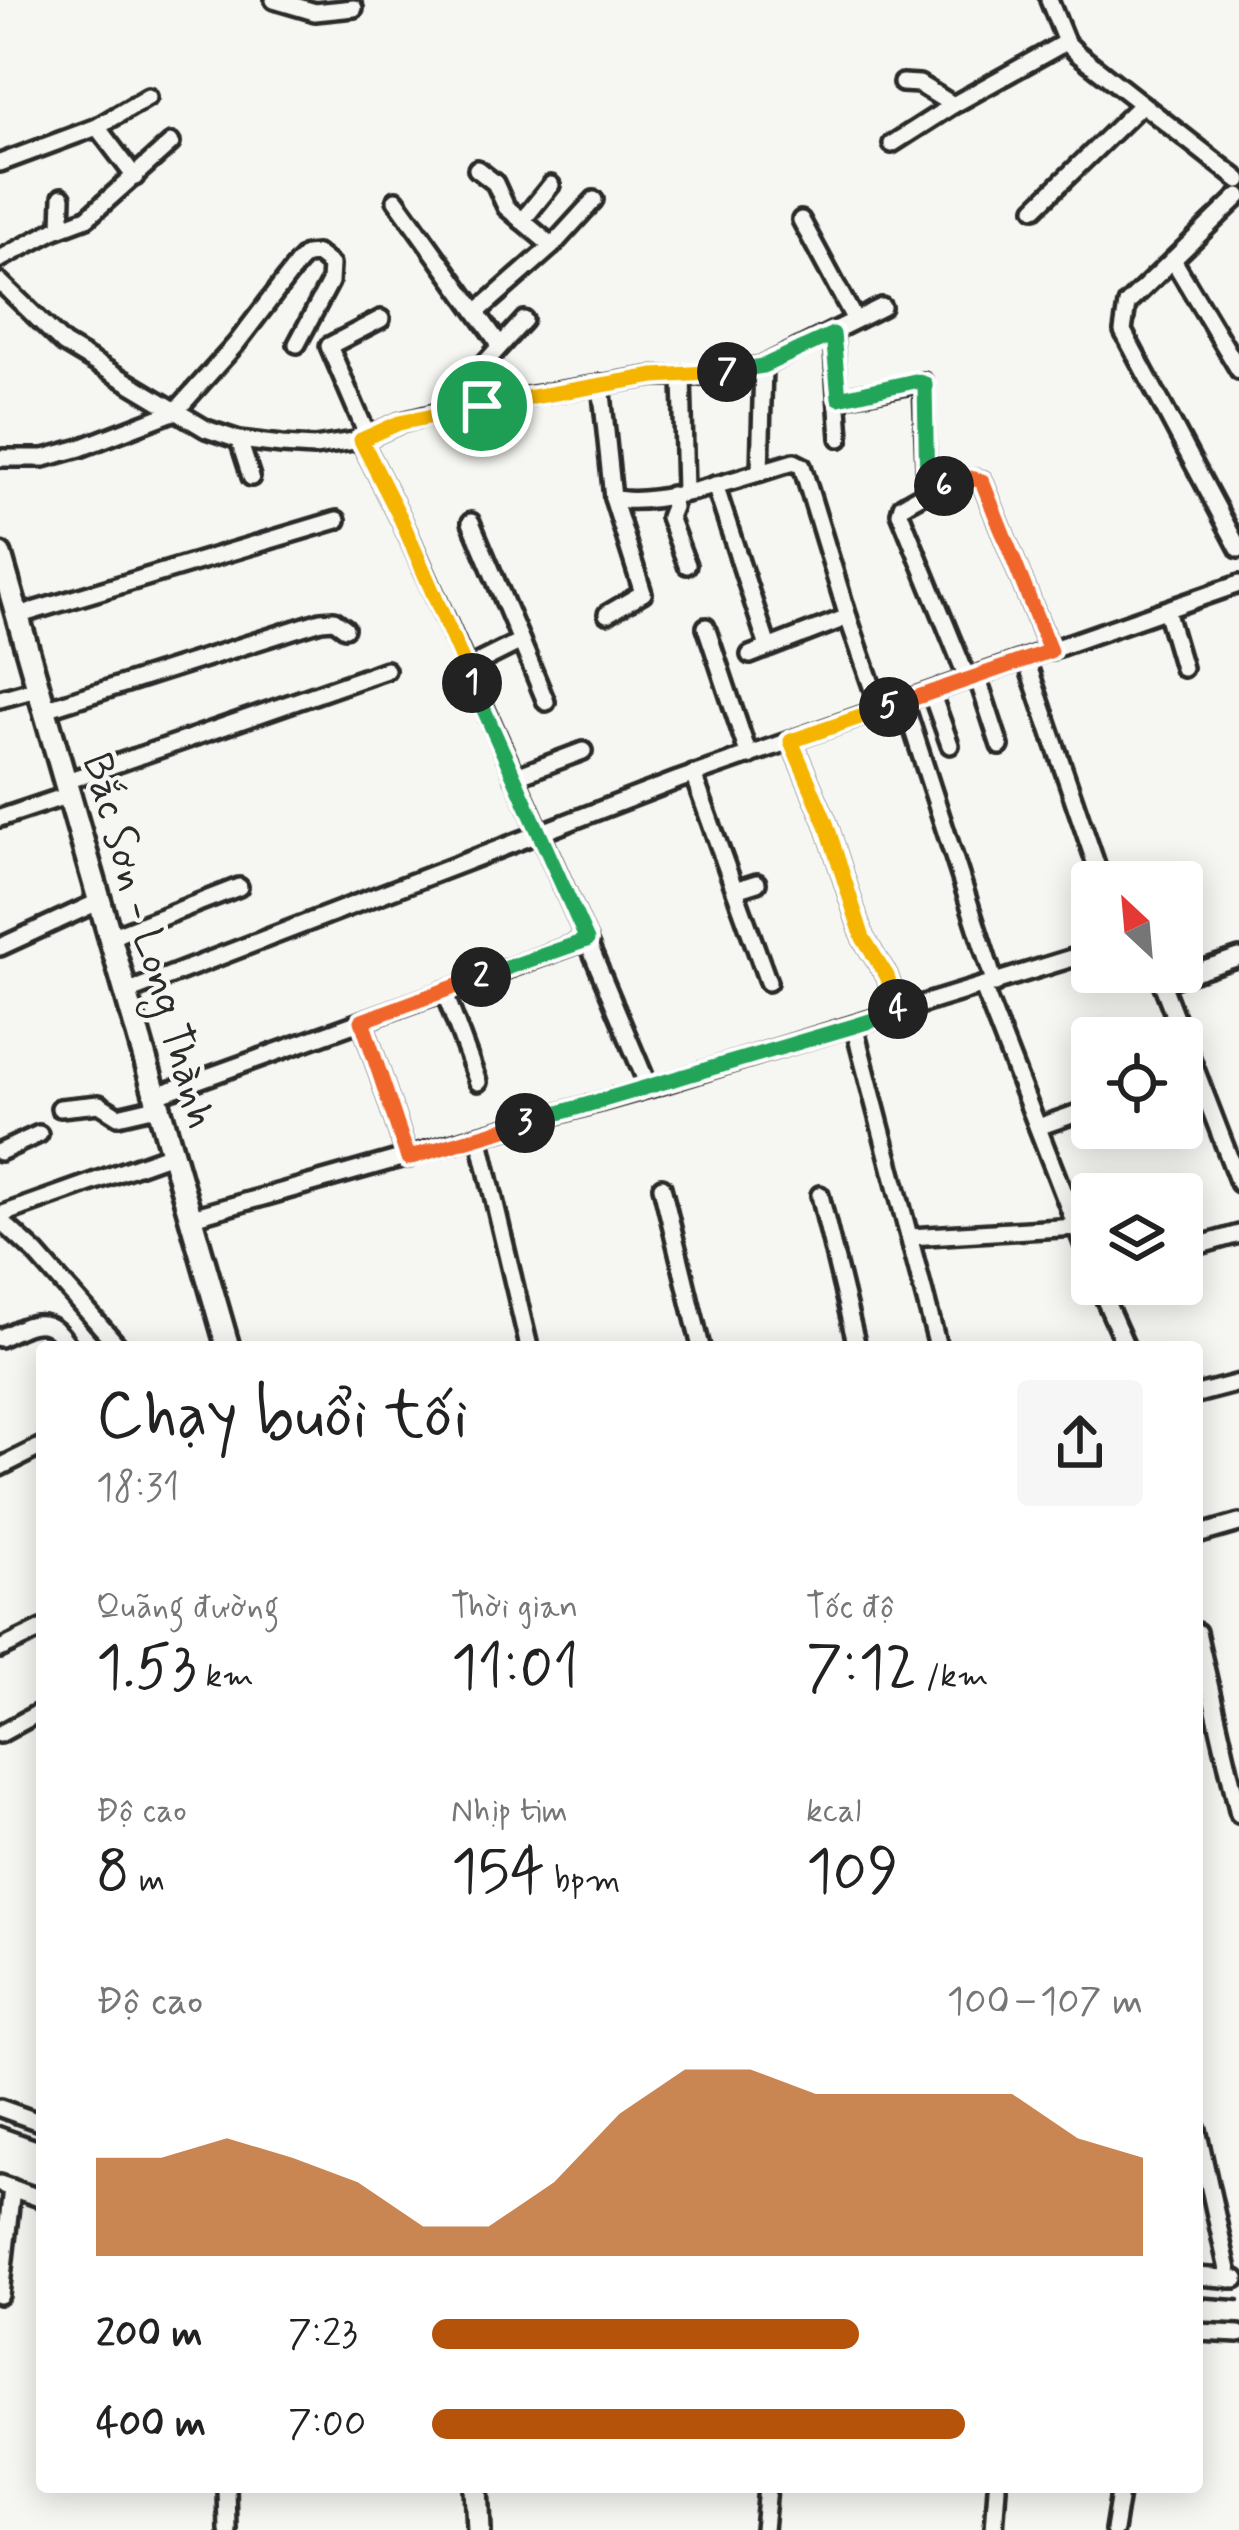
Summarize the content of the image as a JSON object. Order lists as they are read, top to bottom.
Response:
{
  "streets": {
    "main road": ["Bắc Sơn - Long Thành"]
  },
  "north": "top left",
  "page": {
    "pins": [
      "7",
      "6",
      "1",
      "5",
      "2",
      "4",
      "3"
    ],
    "heading": ["Chạy buổi tối", "18:31"],
    "stats": [
      ["Quãng đường", "1.53 km"],
      ["Thời gian", "11:01"],
      ["Tốc độ", "7:12 /km"],
      ["Độ cao", "8 m"],
      ["Nhịp tim", "154 bpm"],
      ["kcal", "109"]
    ],
    "chart": ["Độ cao", "100–107 m"],
    "list": [
      {
        "name": "200 m",
        "note": "7:23"
      },
      {
        "name": "400 m",
        "note": "7:00"
      }
    ]
  }
}
